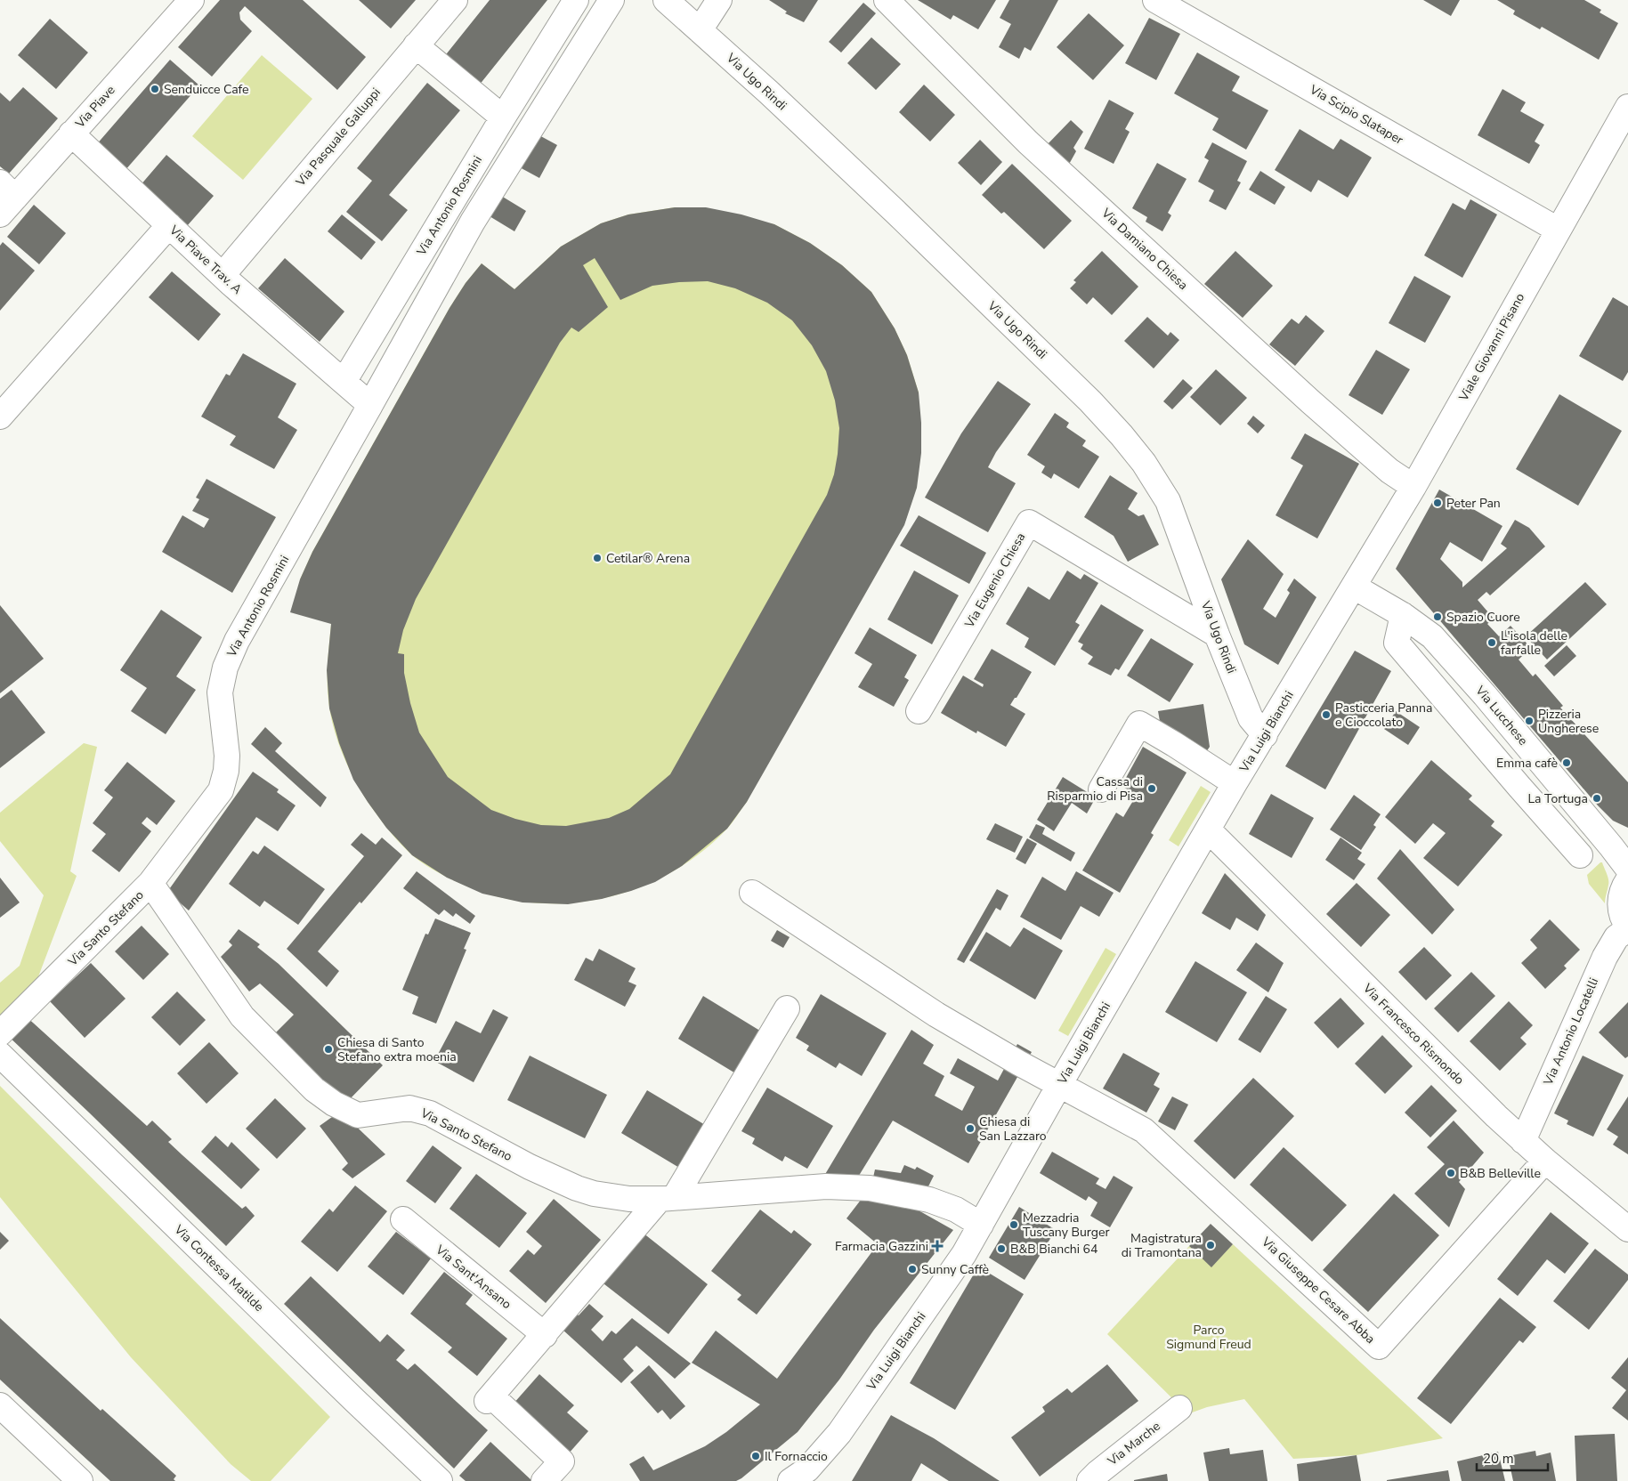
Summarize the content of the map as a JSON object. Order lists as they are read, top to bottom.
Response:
{
  "streets": {
    "street": [
      "Via Ugo Rindi",
      "Via Piave",
      "Via Scipio Slataper",
      "Via Pasquale Galluppi",
      "Via Antonio Rosmini",
      "Via Damiano Chiesa",
      "Via Piave Trav. A",
      "Viale Giovanni Pisano",
      "Via Eugenio Chiesa",
      "Via Lucchese",
      "Via Luigi Bianchi",
      "Via Santo Stefano",
      "Via Antonio Locatelli",
      "Via Francesco Rismondo",
      "Via Contessa Matilde",
      "Via Sant'Ansano",
      "Via Giuseppe Cesare Abba",
      "Via Marche"
    ]
  },
  "crossings": [
    ["Via Ugo Rindi", "Via Eugenio Chiesa"],
    ["Via Ugo Rindi", "Via Luigi Bianchi"],
    ["Via Piave", "Via Piave Trav. A"],
    ["Via Scipio Slataper", "Viale Giovanni Pisano"],
    ["Via Pasquale Galluppi", "Via Piave Trav. A"],
    ["Via Antonio Rosmini", "Via Piave Trav. A"],
    ["Via Antonio Rosmini", "Via Santo Stefano"],
    ["Via Damiano Chiesa", "Viale Giovanni Pisano"],
    ["Viale Giovanni Pisano", "Via Lucchese"],
    ["Viale Giovanni Pisano", "Via Luigi Bianchi"],
    ["Via Lucchese", "Via Luigi Bianchi"],
    ["Via Luigi Bianchi", "Via Santo Stefano"],
    ["Via Luigi Bianchi", "Via Francesco Rismondo"],
    ["Via Luigi Bianchi", "Via Giuseppe Cesare Abba"],
    ["Via Antonio Locatelli", "Via Francesco Rismondo"],
    ["Via Francesco Rismondo", "Via Giuseppe Cesare Abba"]
  ],
  "parks": ["Parco Sigmund Freud"],
  "places": {
    "other": [
      "Senduicce Cafe",
      "Peter Pan",
      "Cetilar® Arena",
      "Spazio Cuore",
      "L'isola delle farfalle",
      "Pasticceria Panna e Cioccolato",
      "Pizzeria Ungherese",
      "Emma cafè",
      "Cassa di Risparmio di Pisa",
      "La Tortuga",
      "Chiesa di Santo Stefano extra moenia",
      "Chiesa di San Lazzaro",
      "B&B Belleville",
      "Mezzadria Tuscany Burger",
      "Magistratura di Tramontana",
      "B&B Bianchi 64",
      "Sunny Caffè",
      "Il Fornaccio"
    ],
    "health": ["Farmacia Gazzini"]
  },
  "scale_bar": "20 m"
}
